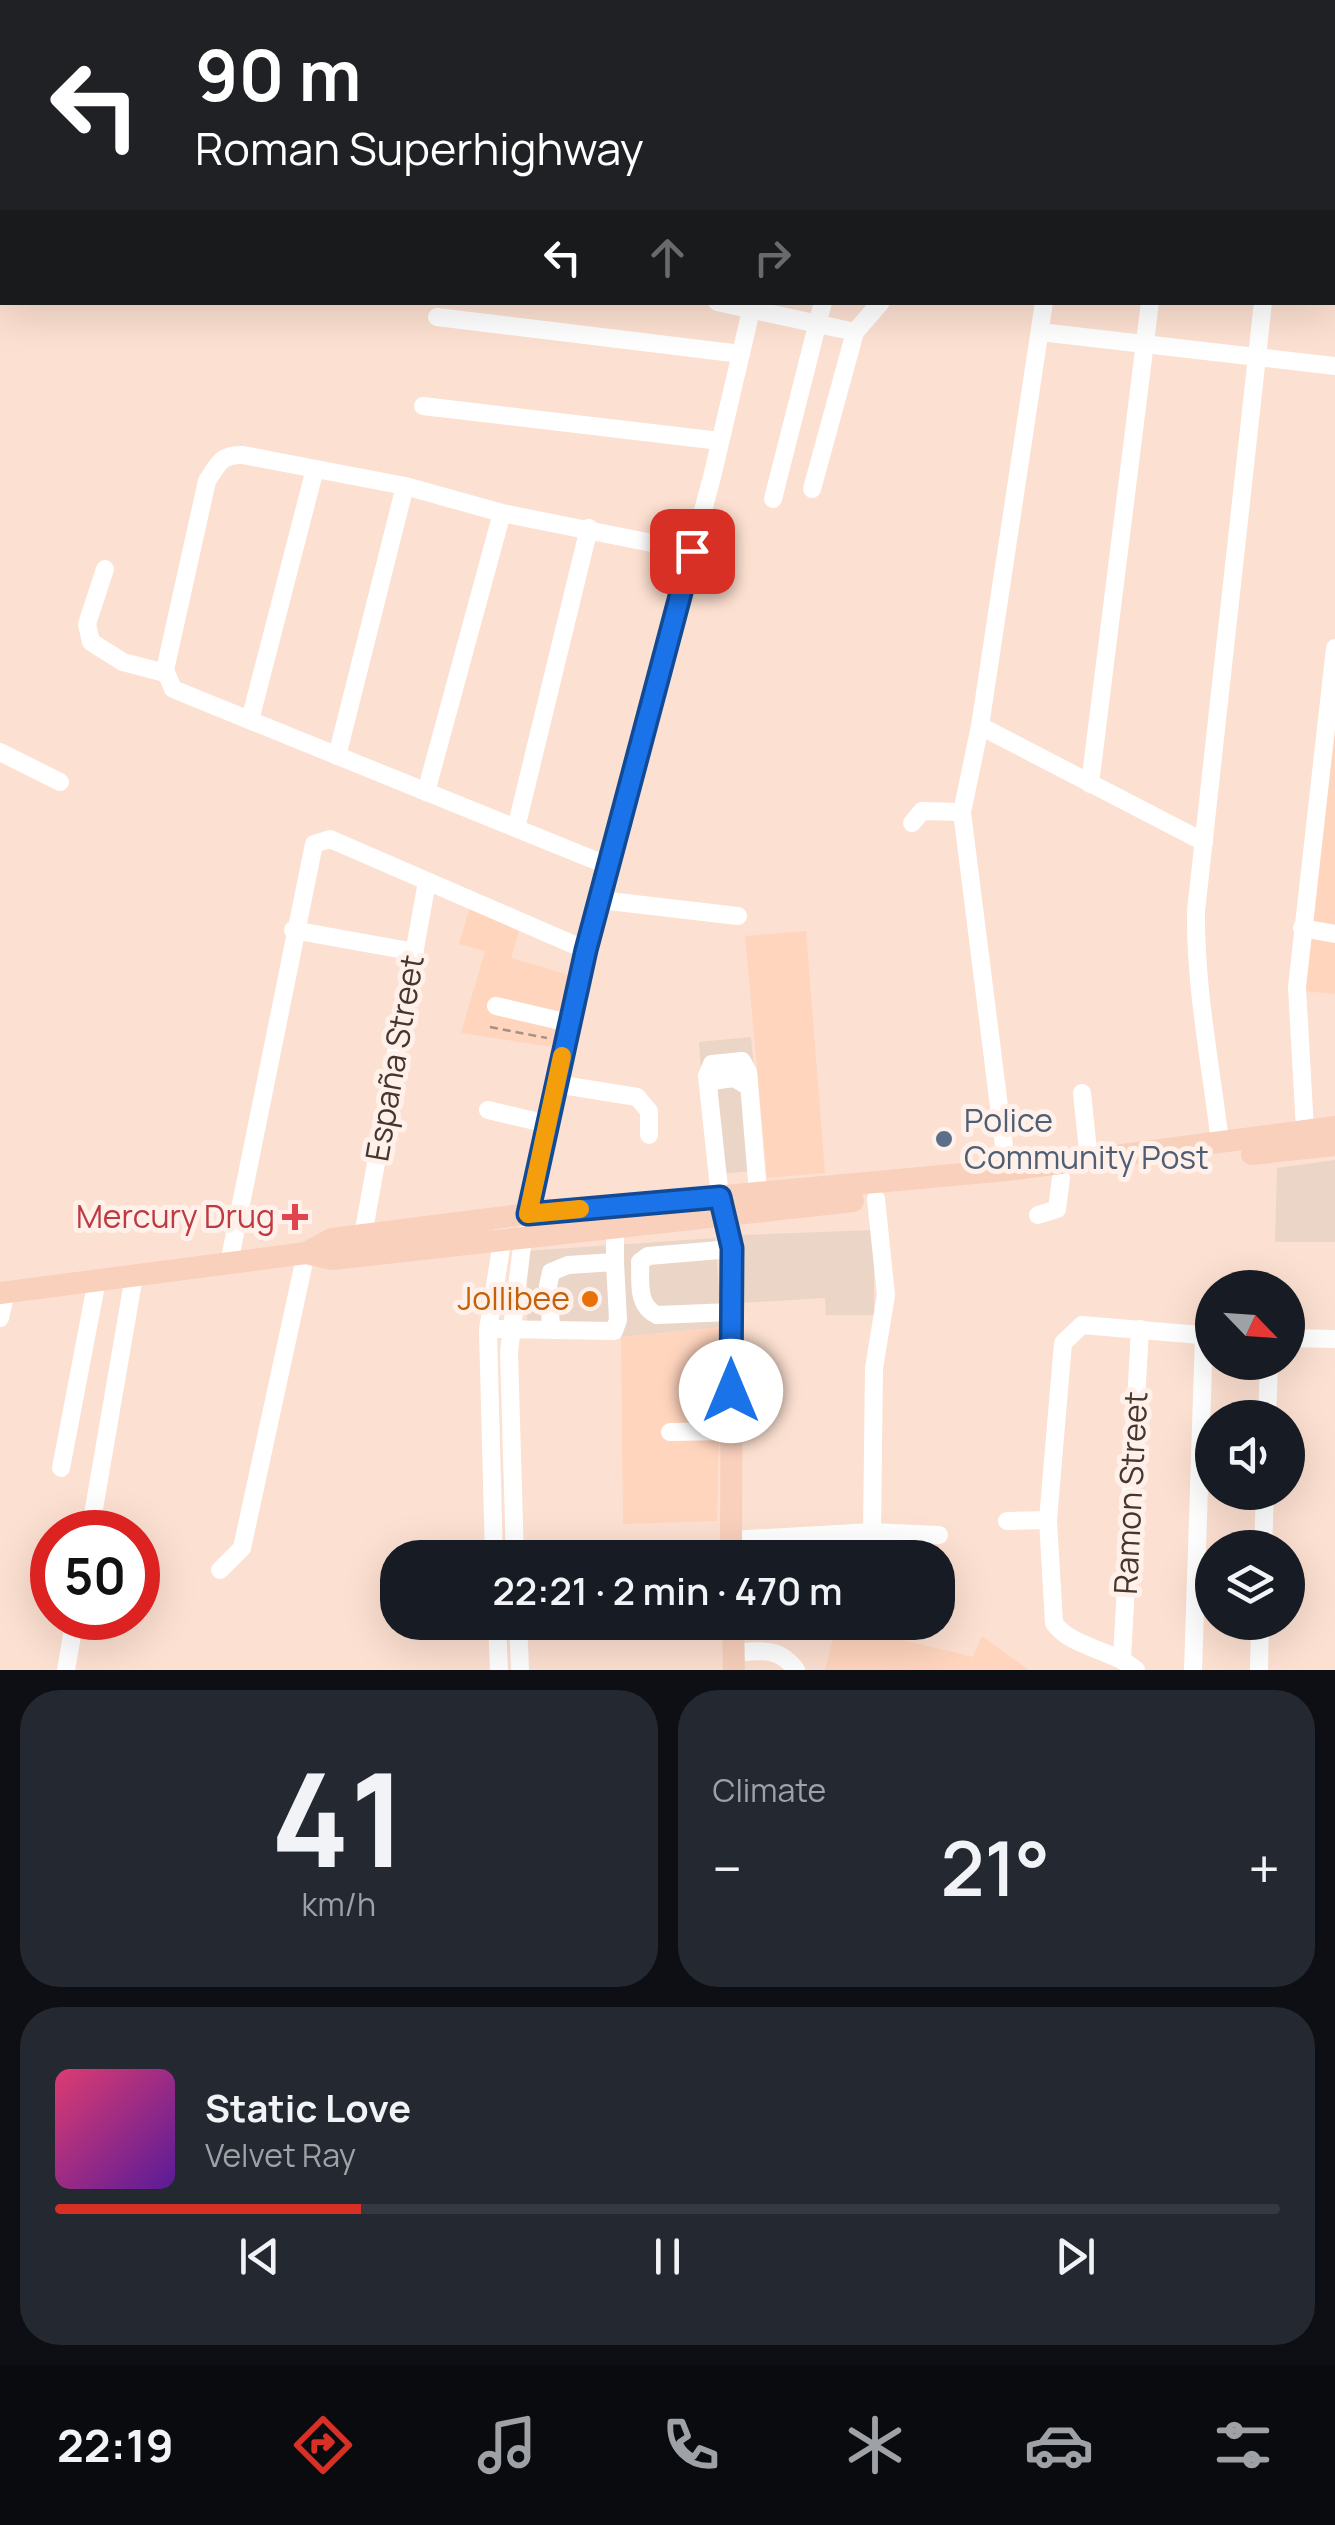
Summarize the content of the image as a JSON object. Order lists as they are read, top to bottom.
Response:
{
  "streets": {
    "street": ["España Street", "Ramon Street"]
  },
  "places": {
    "other": ["Police Community Post", "Jollibee"],
    "health": ["Mercury Drug"]
  },
  "north": "bottom right",
  "page": {
    "turn": ["90 m", "Roman Superhighway"],
    "limit": "50",
    "trip": "22:21 · 2 min · 470 m",
    "tile": [
      ["41", "km/h"],
      "Climate"
    ],
    "heat": ["−", "21°", "+"],
    "song": ["Static Love", "Velvet Ray"],
    "tabs": "22:19"
  }
}
